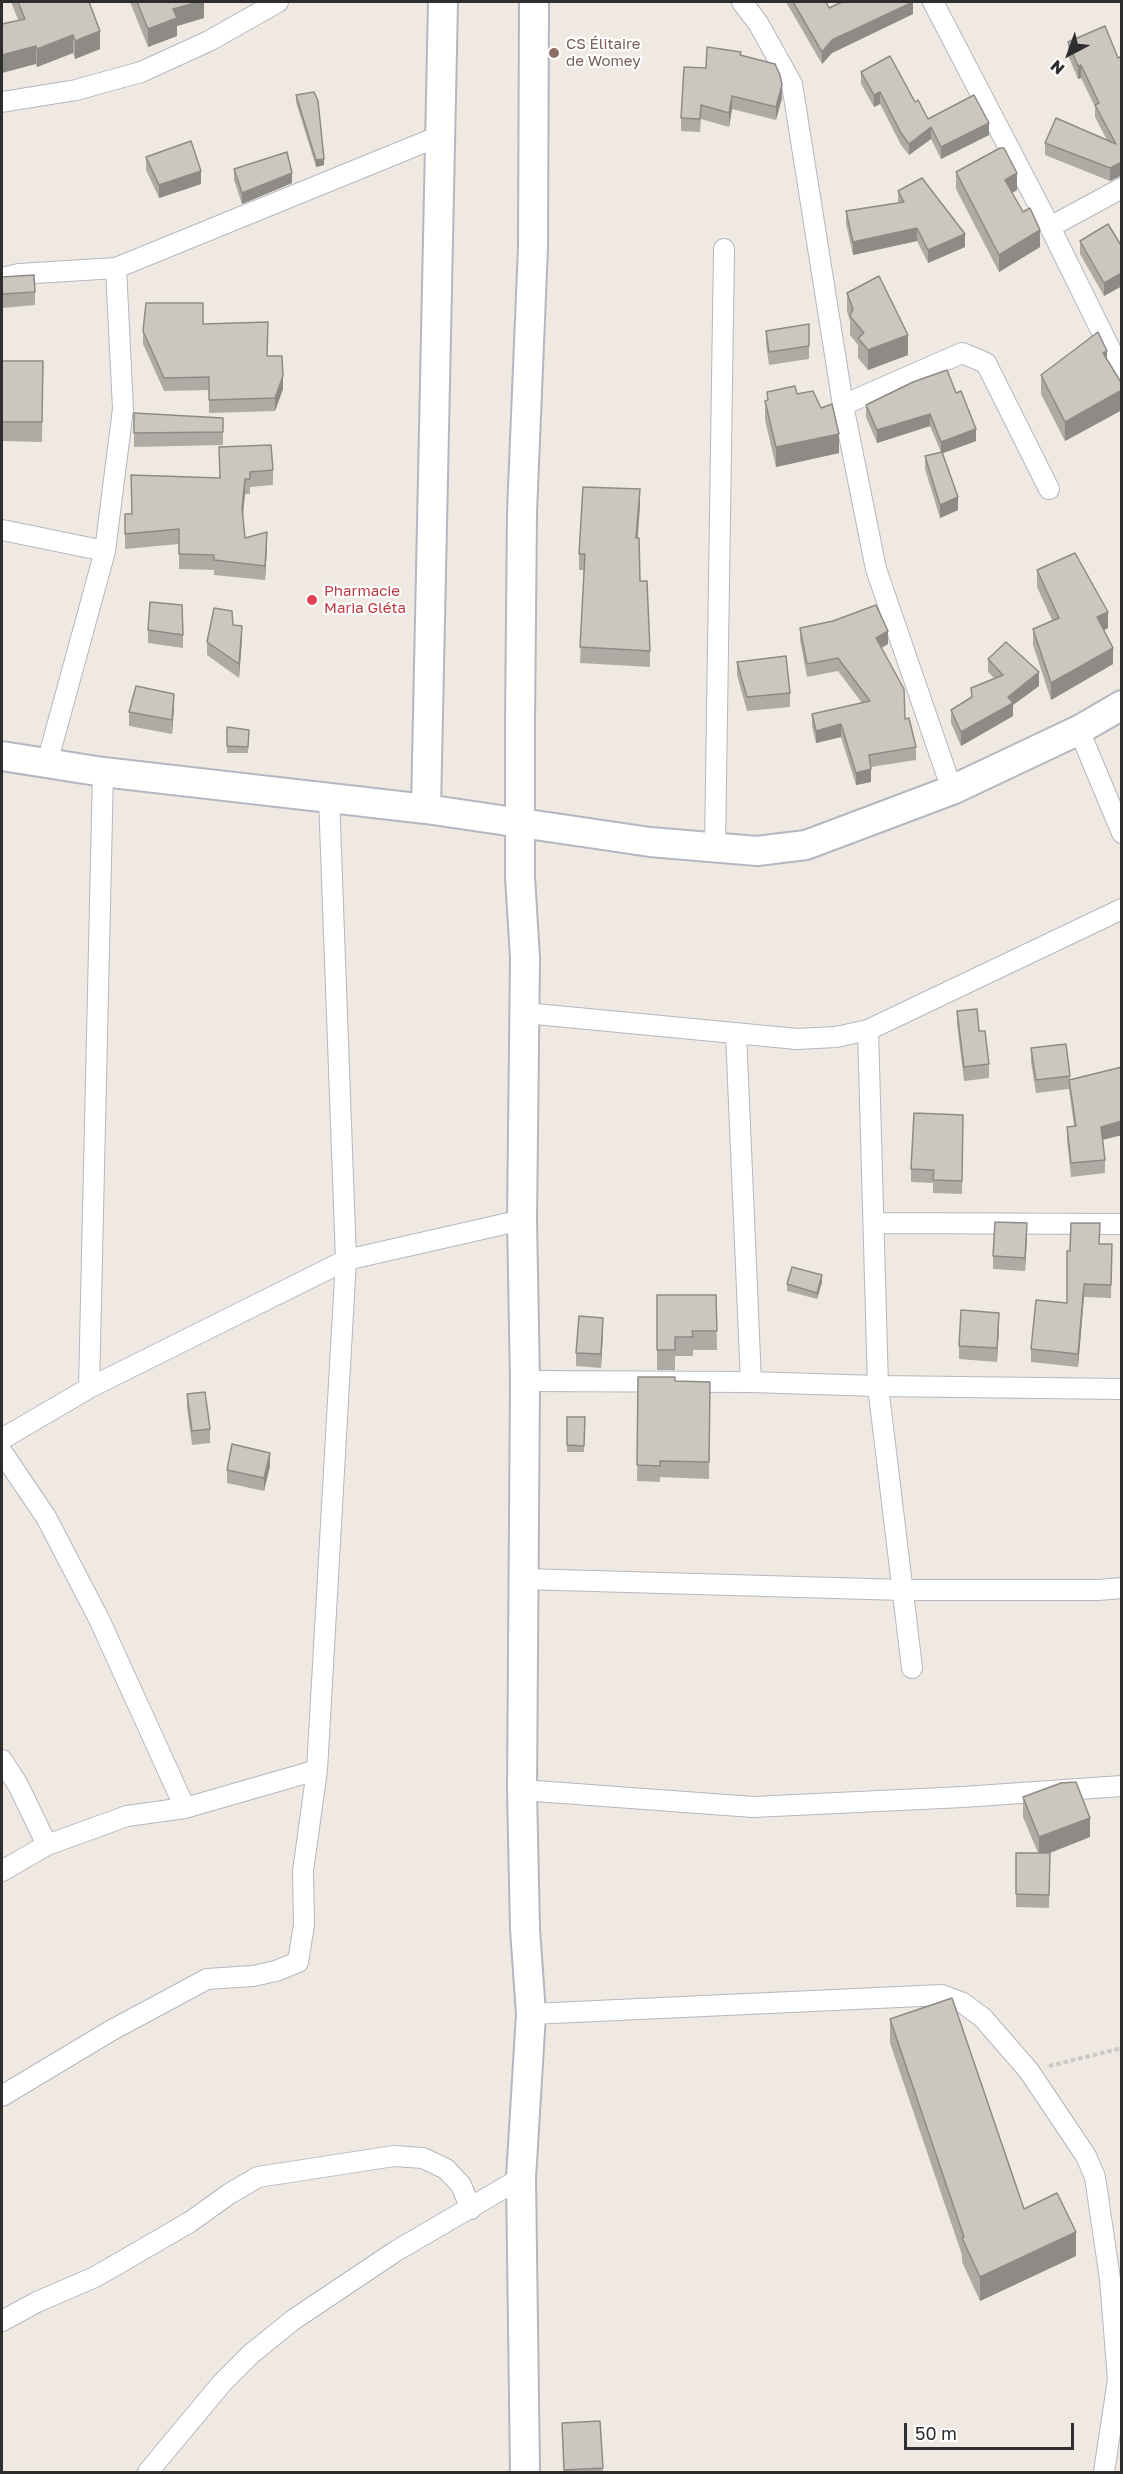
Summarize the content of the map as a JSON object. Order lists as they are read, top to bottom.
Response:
{
  "places": ["CS Élitaire de Womey", "Pharmacie Maria Gléta"],
  "scale_bar": "50 m",
  "north": "bottom left"
}
